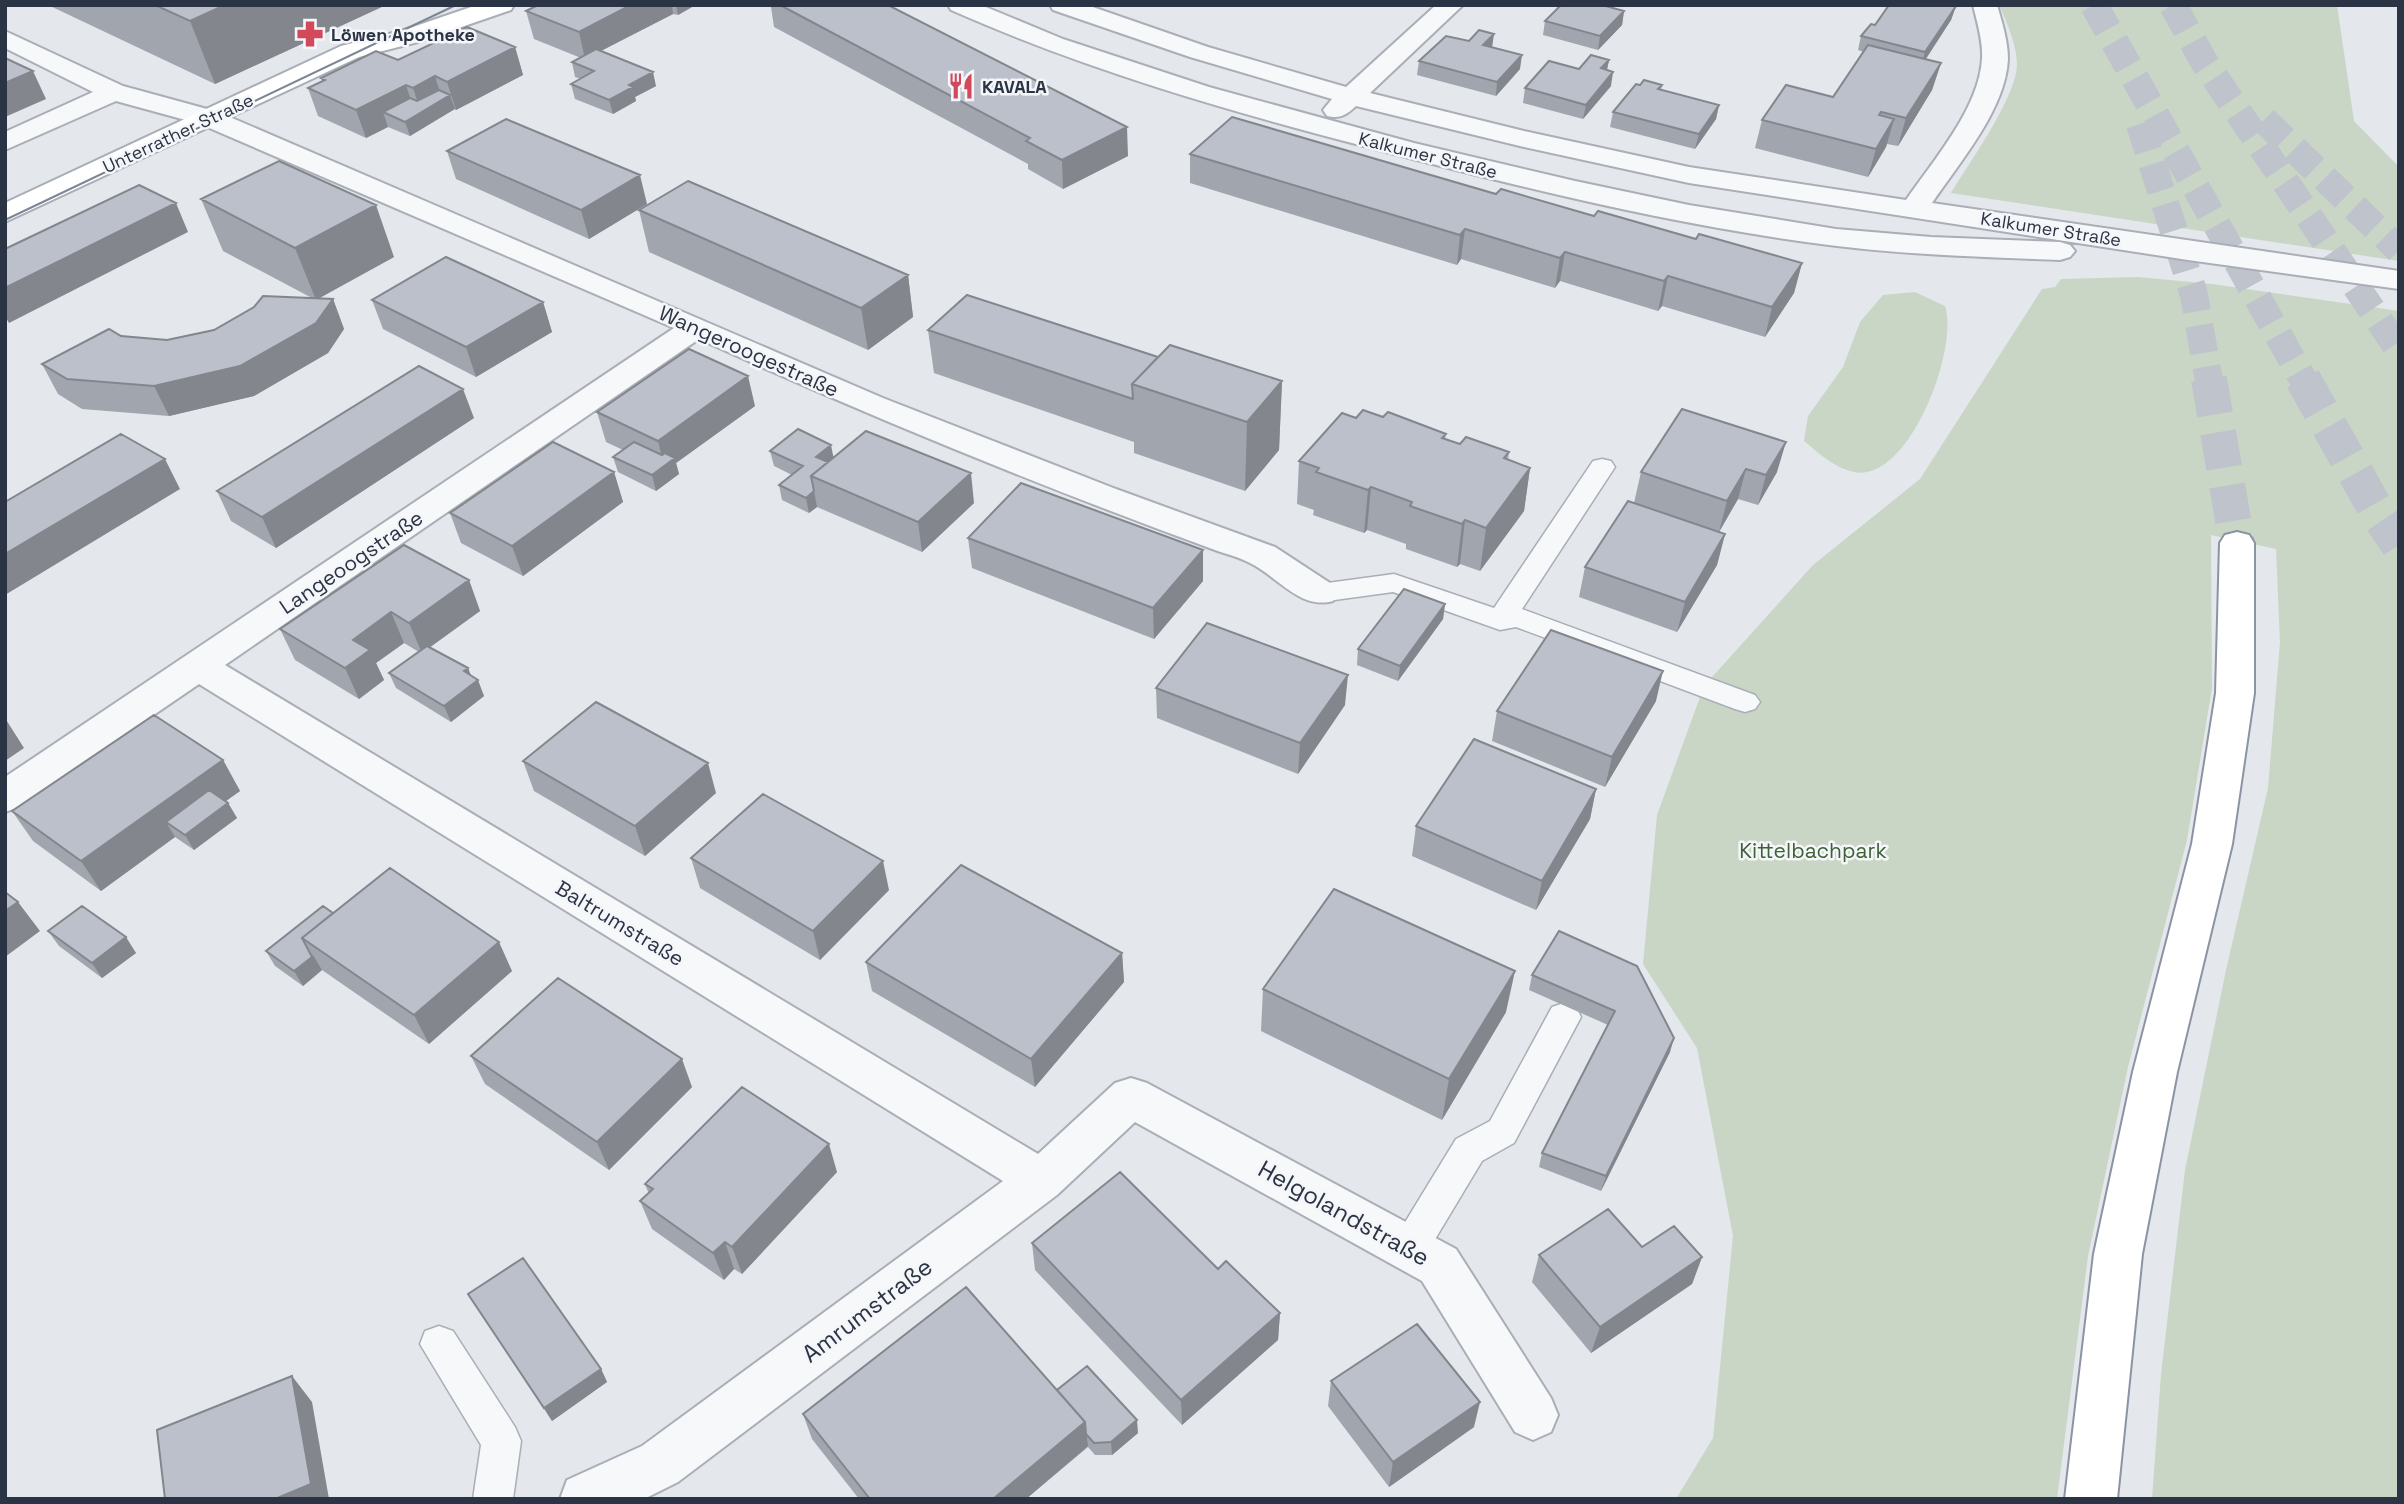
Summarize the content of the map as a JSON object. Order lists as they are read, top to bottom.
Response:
{
  "streets": {
    "main road": ["Unterrather Straße"],
    "street": [
      "Kalkumer Straße",
      "Wangeroogestraße",
      "Langeoogstraße",
      "Baltrumstraße",
      "Helgolandstraße",
      "Amrumstraße"
    ]
  },
  "crossings": [
    ["Unterrather Straße", "Wangeroogestraße"],
    ["Wangeroogestraße", "Langeoogstraße"],
    ["Langeoogstraße", "Baltrumstraße"],
    ["Baltrumstraße", "Amrumstraße"],
    ["Helgolandstraße", "Amrumstraße"]
  ],
  "parks": ["Kittelbachpark"],
  "places": {
    "pharmacy": ["Löwen Apotheke"],
    "restaurant": ["KAVALA"]
  }
}
